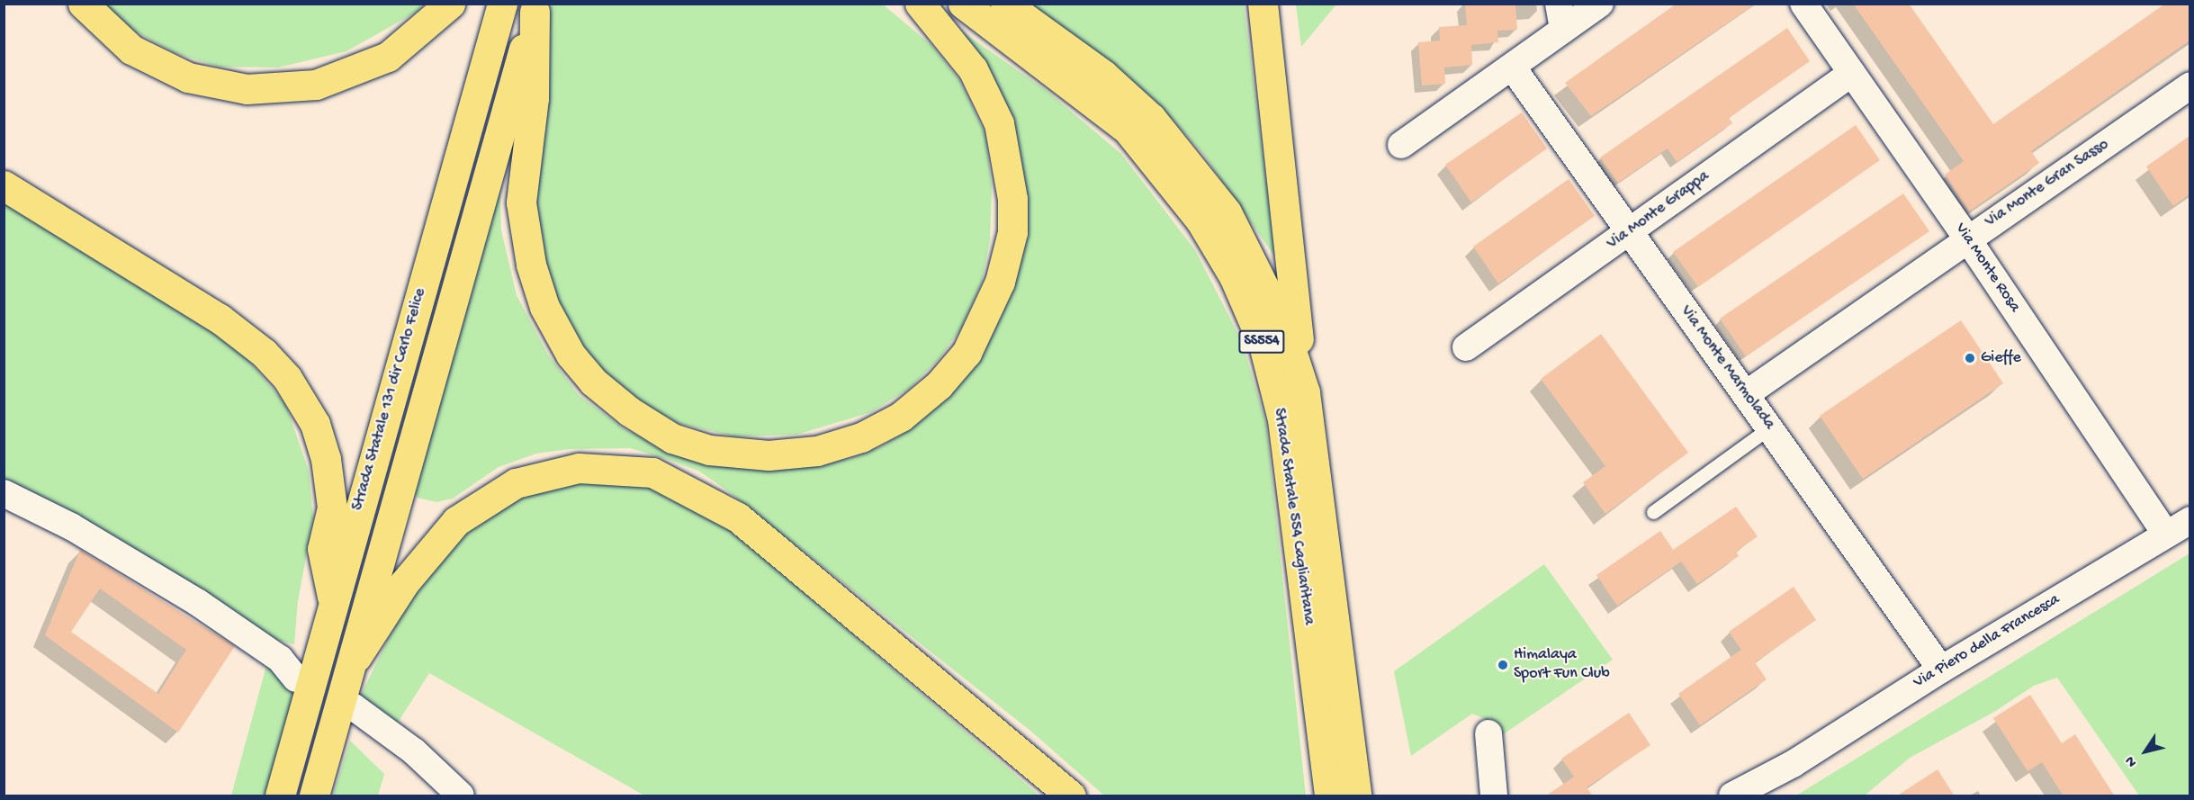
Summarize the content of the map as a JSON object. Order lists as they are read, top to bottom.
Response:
{
  "streets": {
    "highway": ["SS554", "Strada Statale 131 dir Carlo Felice", "Strada Statale 554 Cagliaritana"],
    "street": [
      "Via Monte Gran Sasso",
      "Via Monte Grappa",
      "Via Monte Rosa",
      "Via Monte Marmolada",
      "Via Piero della Francesca"
    ]
  },
  "crossings": [
    ["Via Monte Gran Sasso", "Via Monte Rosa"],
    ["Via Monte Gran Sasso", "Via Monte Marmolada"],
    ["Via Monte Grappa", "Via Monte Rosa"],
    ["Via Monte Grappa", "Via Monte Marmolada"],
    ["Via Monte Rosa", "Via Piero della Francesca"],
    ["Via Monte Marmolada", "Via Piero della Francesca"]
  ],
  "places": ["Gieffe", "Himalaya Sport Fun Club"],
  "north": "bottom left"
}
